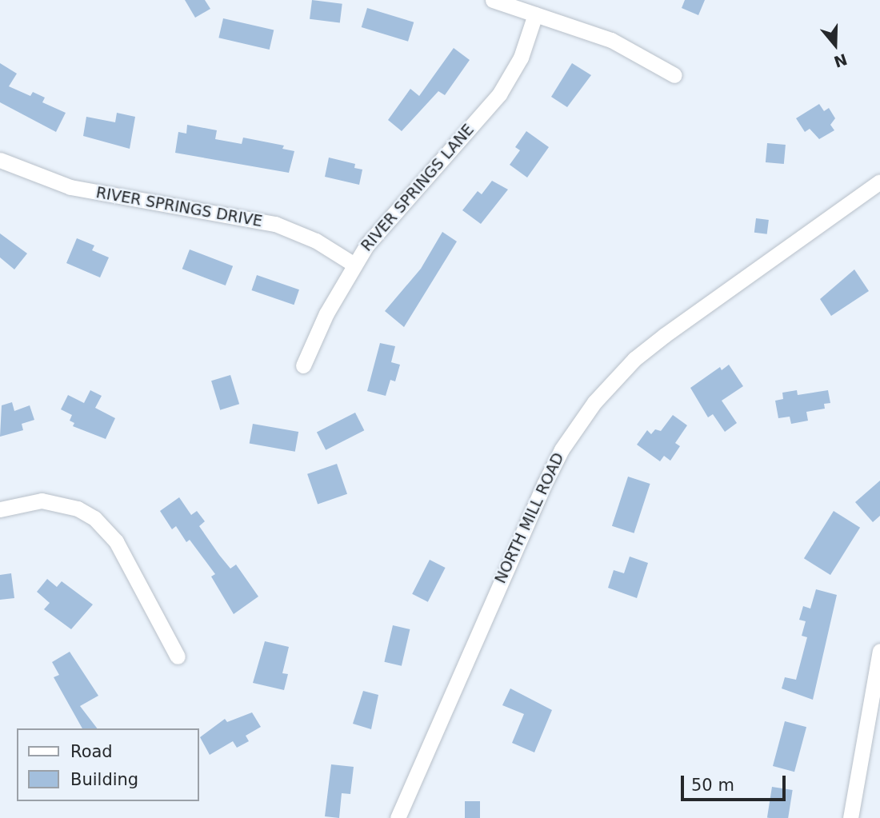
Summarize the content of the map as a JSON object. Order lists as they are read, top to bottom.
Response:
{
  "streets": {
    "street": ["RIVER SPRINGS LANE", "RIVER SPRINGS DRIVE", "NORTH MILL ROAD"]
  },
  "crossings": [
    ["RIVER SPRINGS LANE", "RIVER SPRINGS DRIVE"]
  ],
  "legend": ["Road", "Building"],
  "scale_bar": "50 m",
  "north": "bottom"
}
